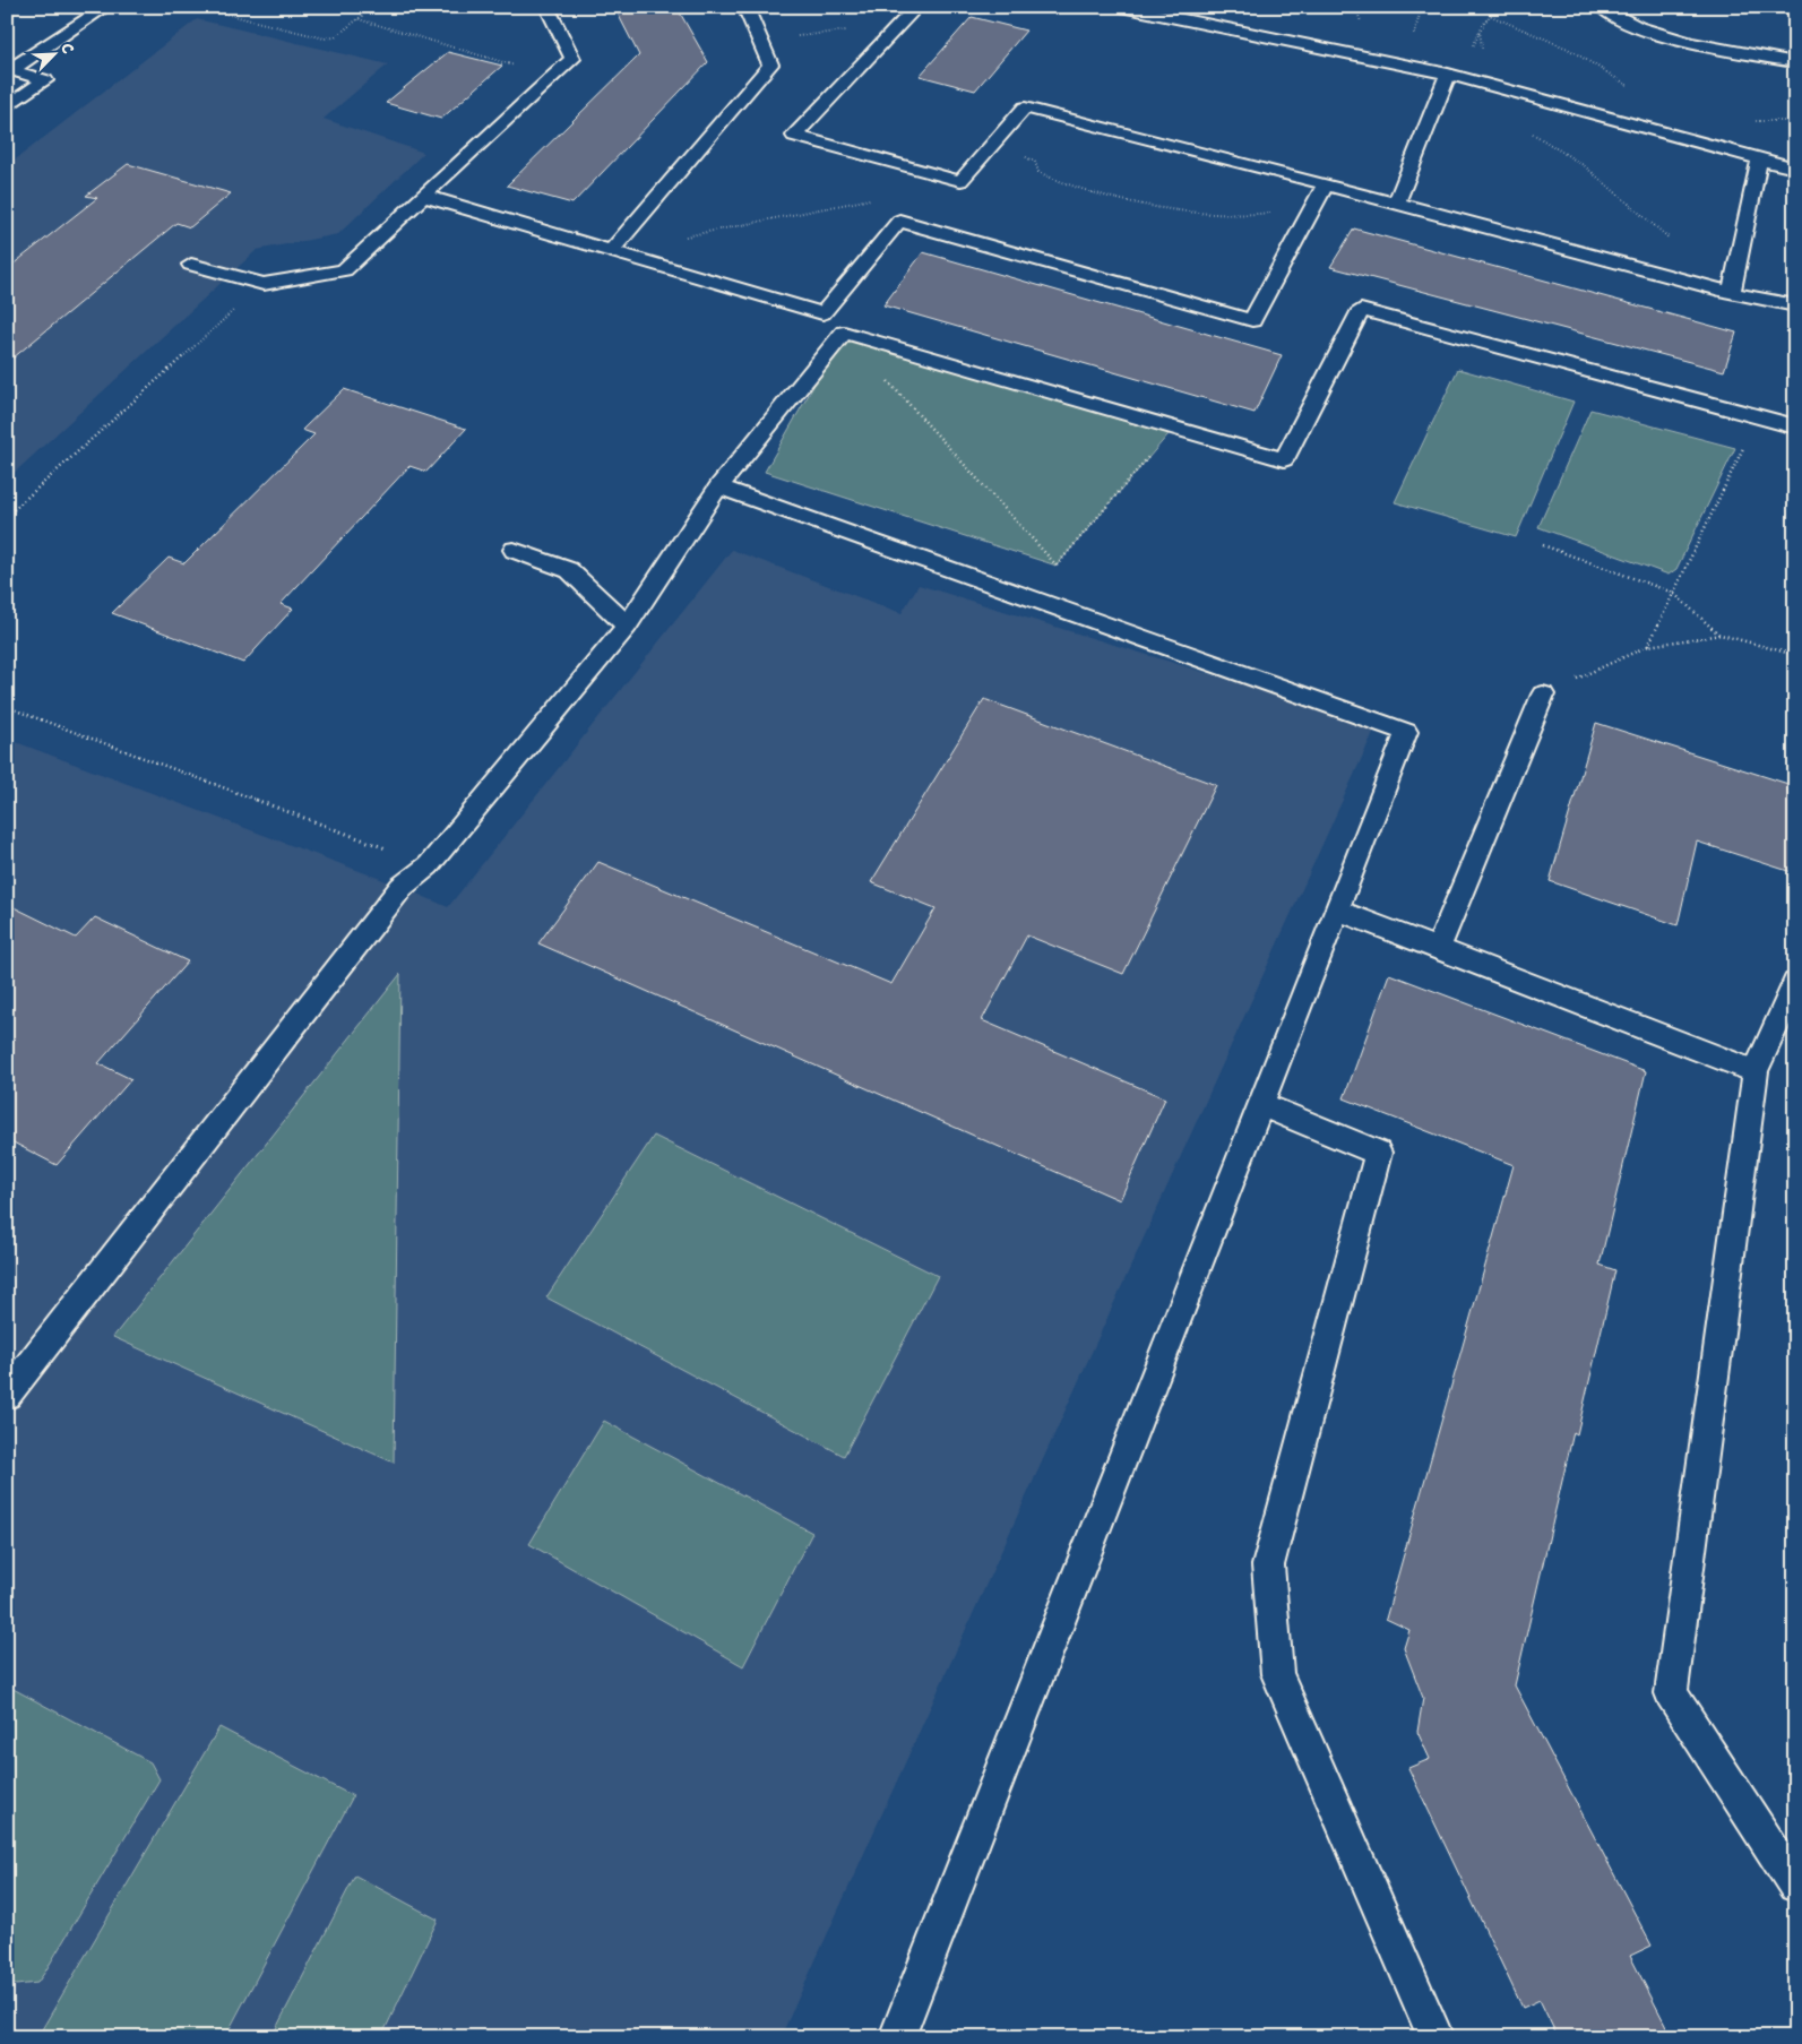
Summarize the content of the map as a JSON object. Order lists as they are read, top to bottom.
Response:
{
  "north": "top right"
}
